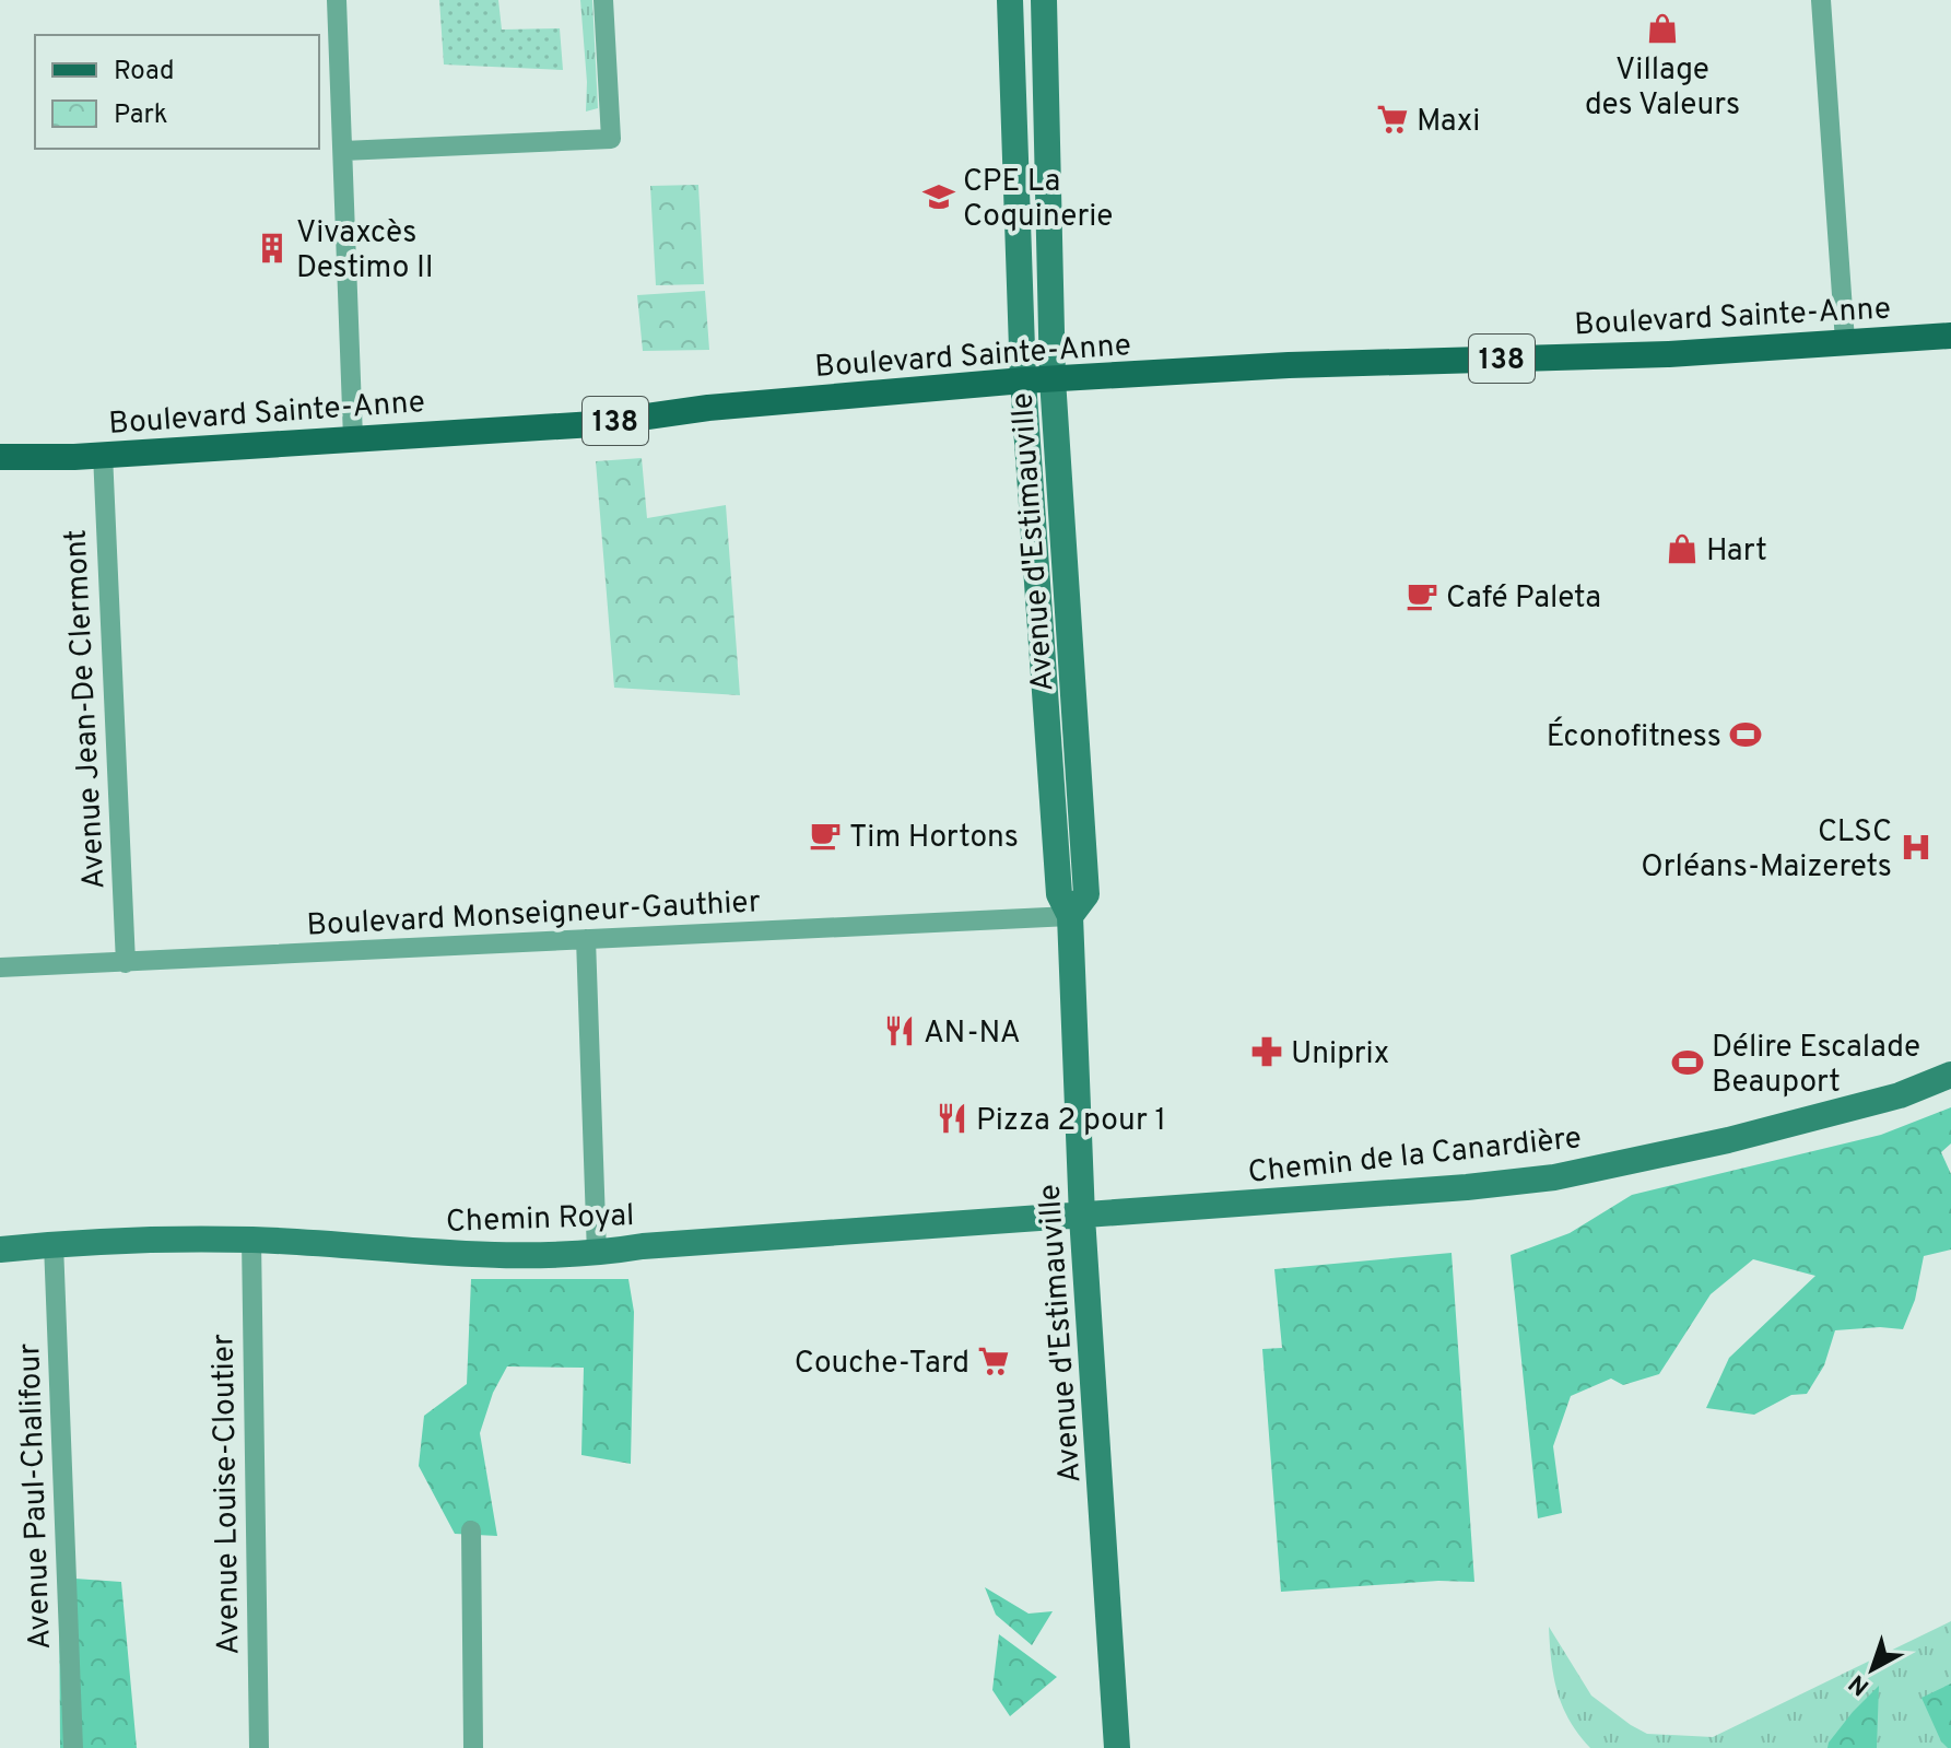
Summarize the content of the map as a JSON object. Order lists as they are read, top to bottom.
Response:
{
  "streets": {
    "main road": [
      "Boulevard Sainte-Anne",
      "138",
      "Avenue d'Estimauville",
      "Chemin de la Canardière",
      "Chemin Royal"
    ],
    "street": [
      "Avenue Jean-De Clermont",
      "Boulevard Monseigneur-Gauthier",
      "Avenue Louise-Cloutier",
      "Avenue Paul-Chalifour"
    ]
  },
  "crossings": [
    ["Boulevard Sainte-Anne", "Avenue d'Estimauville"],
    ["Boulevard Sainte-Anne", "Avenue Jean-De Clermont"],
    ["Avenue d'Estimauville", "Boulevard Monseigneur-Gauthier"],
    ["Avenue d'Estimauville", "Chemin de la Canardière"],
    ["Avenue d'Estimauville", "Chemin Royal"],
    ["Avenue Jean-De Clermont", "Boulevard Monseigneur-Gauthier"],
    ["Chemin de la Canardière", "Chemin Royal"],
    ["Chemin Royal", "Avenue Louise-Cloutier"],
    ["Chemin Royal", "Avenue Paul-Chalifour"]
  ],
  "places": {
    "shop": ["Village des Valeurs", "Hart"],
    "supermarket": ["Maxi", "Couche-Tard"],
    "school or university": ["CPE La Coquinerie"],
    "building": ["Vivaxcès Destimo II"],
    "cafe": ["Café Paleta", "Tim Hortons"],
    "sports": ["Éconofitness", "Délire Escalade Beauport"],
    "hospital": ["CLSC Orléans-Maizerets"],
    "restaurant": ["AN-NA", "Pizza 2 pour 1"],
    "pharmacy": ["Uniprix"]
  },
  "legend": ["Road", "Park"],
  "north": "bottom left"
}
